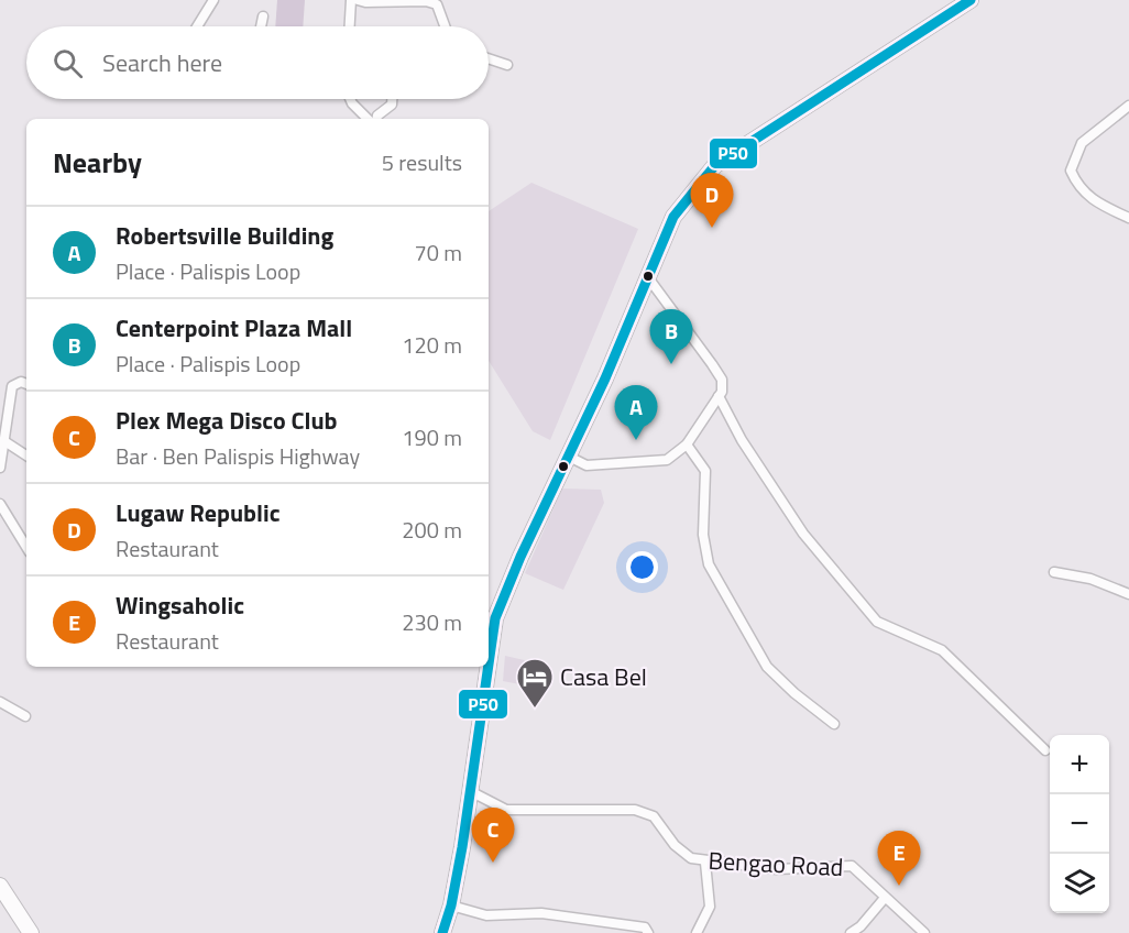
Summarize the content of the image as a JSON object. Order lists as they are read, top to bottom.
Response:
{
  "streets": {
    "street": ["Bengao Road"]
  },
  "places": {
    "hotel": ["Casa Bel"]
  },
  "lines": ["transit line P50"],
  "page": {
    "search": "Search here",
    "heading": ["Nearby", "5 results"],
    "pins": [
      "D",
      "B",
      "A",
      "C",
      "E"
    ],
    "list": [
      {
        "mark": "A",
        "name": "Robertsville Building",
        "note": "Place · Palispis Loop",
        "value": "70 m"
      },
      {
        "mark": "B",
        "name": "Centerpoint Plaza Mall",
        "note": "Place · Palispis Loop",
        "value": "120 m"
      },
      {
        "mark": "C",
        "name": "Plex Mega Disco Club",
        "note": "Bar · Ben Palispis Highway",
        "value": "190 m"
      },
      {
        "mark": "D",
        "name": "Lugaw Republic",
        "note": "Restaurant",
        "value": "200 m"
      },
      {
        "mark": "E",
        "name": "Wingsaholic",
        "note": "Restaurant",
        "value": "230 m"
      }
    ],
    "map_buttons": ["+", "−"]
  }
}
